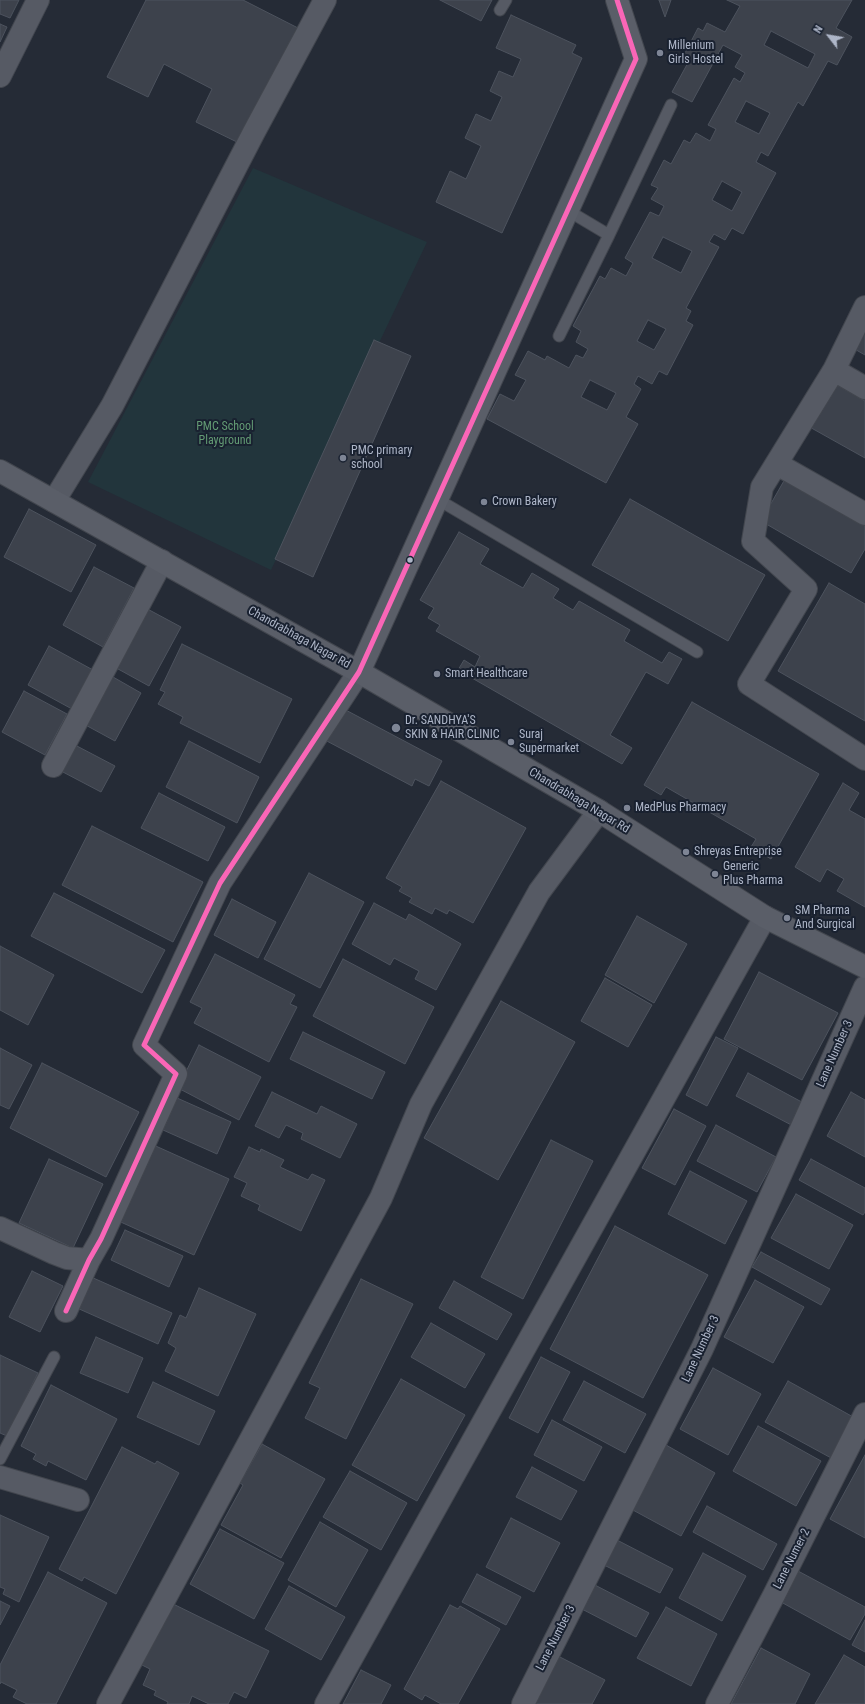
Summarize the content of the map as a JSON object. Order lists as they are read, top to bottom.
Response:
{
  "streets": {
    "street": ["Chandrabhaga Nagar Rd", "Lane Number 3", "Lane Numer 2"]
  },
  "parks": ["PMC School Playground"],
  "places": [
    "Millenium Girls Hostel",
    "PMC primary school",
    "Crown Bakery",
    "Smart Healthcare",
    "Dr. SANDHYA'S SKIN & HAIR CLINIC",
    "Suraj Supermarket",
    "MedPlus Pharmacy",
    "Shreyas Entreprise",
    "Generic Plus Pharma",
    "SM Pharma And Surgical"
  ],
  "north": "top left"
}
